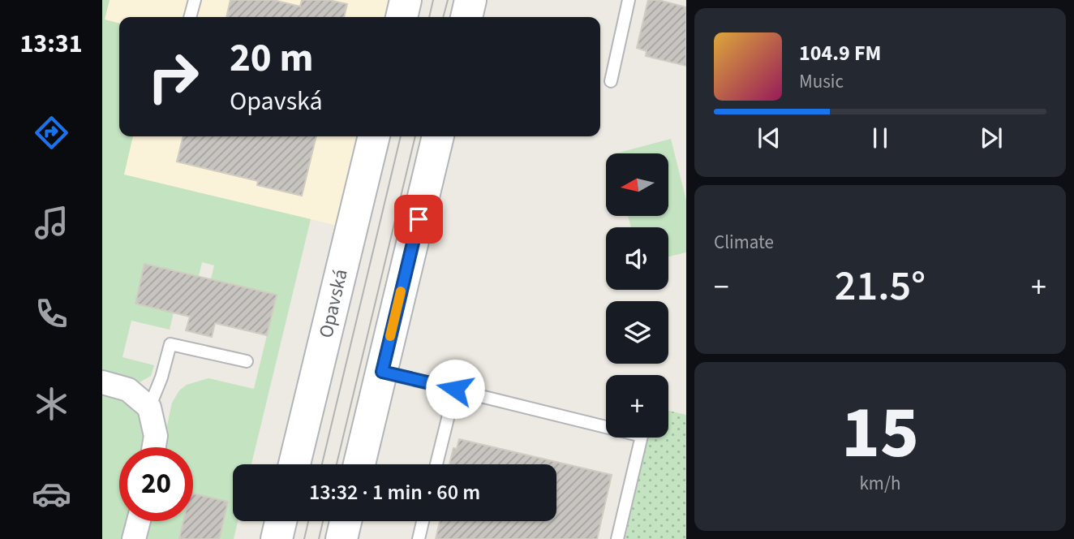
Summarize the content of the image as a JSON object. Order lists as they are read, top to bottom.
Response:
{
  "streets": {
    "main road": ["Opavská"]
  },
  "north": "left",
  "page": {
    "tabs": "13:31",
    "turn": ["20 m", "Opavská"],
    "song": ["104.9 FM", "Music"],
    "map_buttons": "+",
    "tile": [
      "Climate",
      ["15", "km/h"]
    ],
    "heat": ["−", "21.5°", "+"],
    "limit": "20",
    "trip": "13:32 · 1 min · 60 m"
  }
}
